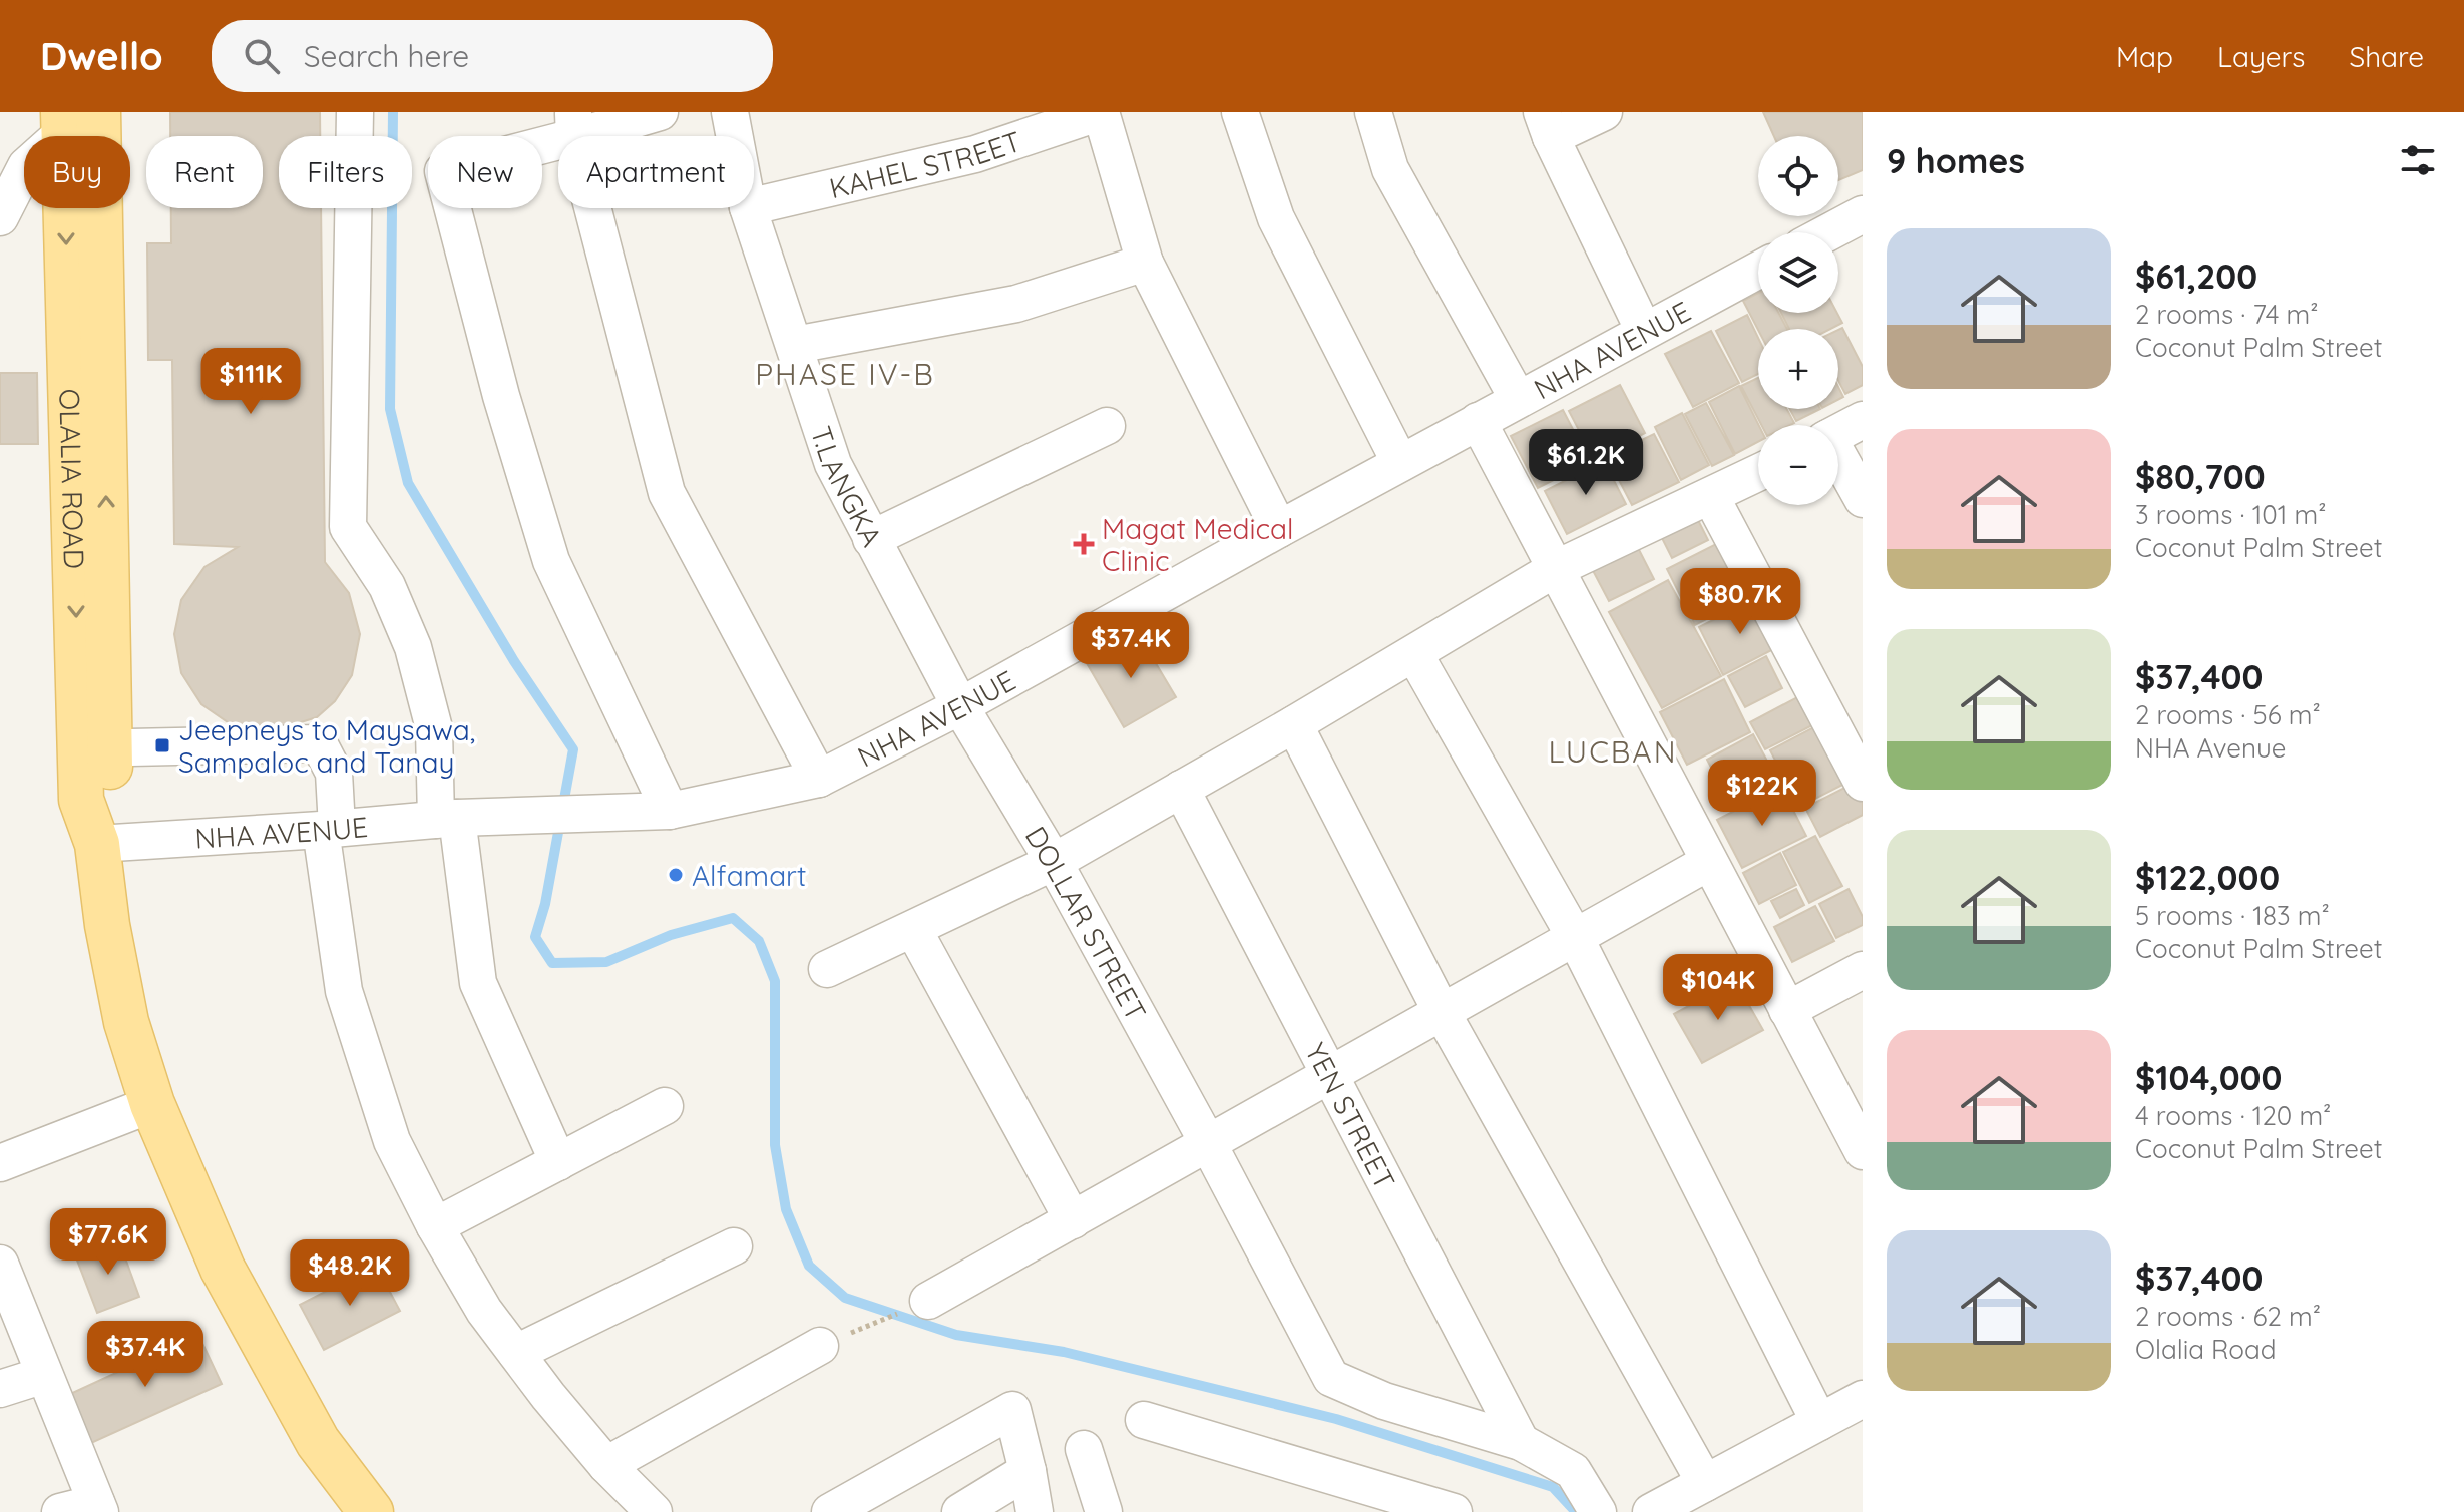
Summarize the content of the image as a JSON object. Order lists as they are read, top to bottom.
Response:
{
  "streets": {
    "main road": ["OLALIA ROAD"],
    "street": [
      "KAHEL STREET",
      "NHA AVENUE",
      "T.LANGKA",
      "DOLLAR STREET",
      "YEN STREET"
    ]
  },
  "crossings": [
    ["NHA AVENUE", "OLALIA ROAD"],
    ["NHA AVENUE", "T.LANGKA"],
    ["NHA AVENUE", "DOLLAR STREET"],
    ["T.LANGKA", "DOLLAR STREET"],
    ["DOLLAR STREET", "YEN STREET"]
  ],
  "districts": ["PHASE IV-B", "LUCBAN"],
  "places": {
    "health": ["Magat Medical Clinic"],
    "transit": ["Jeepneys to Maysawa, Sampaloc and Tanay"],
    "other": ["Alfamart"]
  },
  "page": {
    "header": "Dwello",
    "search": "Search here",
    "nav": ["Map", "Layers", "Share"],
    "heading": "9 homes",
    "map_buttons": ["+", "−"],
    "chip": [
      "Buy",
      "Rent",
      "Filters",
      "New",
      "Apartment"
    ],
    "list": [
      {
        "name": "$61,200",
        "note": "2 rooms · 74 m² · Coconut Palm Street"
      },
      {
        "name": "$80,700",
        "note": "3 rooms · 101 m² · Coconut Palm Street"
      },
      {
        "name": "$37,400",
        "note": "2 rooms · 56 m² · NHA Avenue"
      },
      {
        "name": "$122,000",
        "note": "5 rooms · 183 m² · Coconut Palm Street"
      },
      {
        "name": "$104,000",
        "note": "4 rooms · 120 m² · Coconut Palm Street"
      },
      {
        "name": "$37,400",
        "note": "2 rooms · 62 m² · Olalia Road"
      }
    ],
    "price": [
      "$111K",
      "$61.2K",
      "$80.7K",
      "$37.4K",
      "$122K",
      "$104K",
      "$77.6K",
      "$48.2K",
      "$37.4K"
    ]
  }
}
